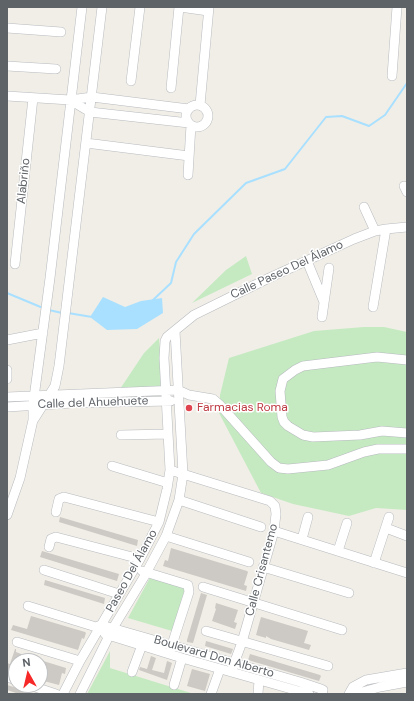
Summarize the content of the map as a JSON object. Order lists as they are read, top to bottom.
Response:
{
  "streets": {
    "street": [
      "Alabriño",
      "Calle Paseo Del Álamo",
      "Calle del Ahuehuete",
      "Calle Crisantemo",
      "Paseo Del Álamo",
      "Boulevard Don Alberto"
    ]
  },
  "crossings": [
    ["Calle Paseo Del Álamo", "Calle del Ahuehuete"],
    ["Calle Paseo Del Álamo", "Paseo Del Álamo"],
    ["Calle del Ahuehuete", "Paseo Del Álamo"],
    ["Calle Crisantemo", "Paseo Del Álamo"],
    ["Calle Crisantemo", "Boulevard Don Alberto"],
    ["Paseo Del Álamo", "Boulevard Don Alberto"]
  ],
  "places": ["Farmacias Roma"],
  "north": "top"
}
